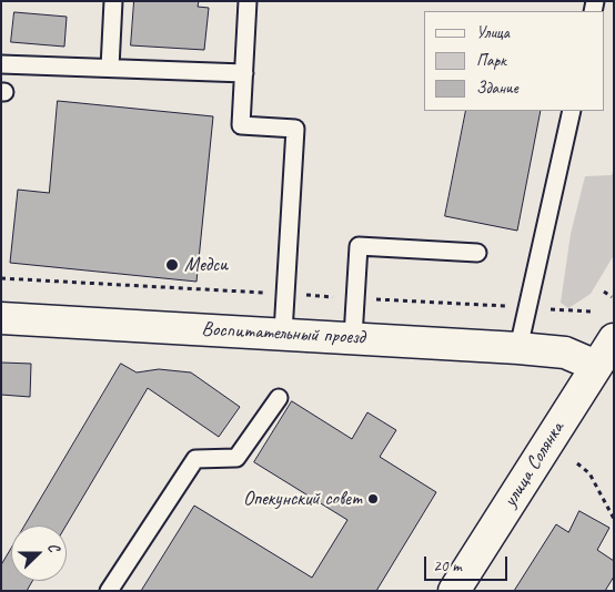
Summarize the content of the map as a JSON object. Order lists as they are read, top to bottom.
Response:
{
  "streets": {
    "street": ["Воспитательный проезд", "улица Солянка"]
  },
  "crossings": [
    ["Воспитательный проезд", "улица Солянка"]
  ],
  "places": ["Медси", "Опекунский совет"],
  "legend": ["Улица", "Парк", "Здание"],
  "scale_bar": "20 m",
  "north": "right"
}
